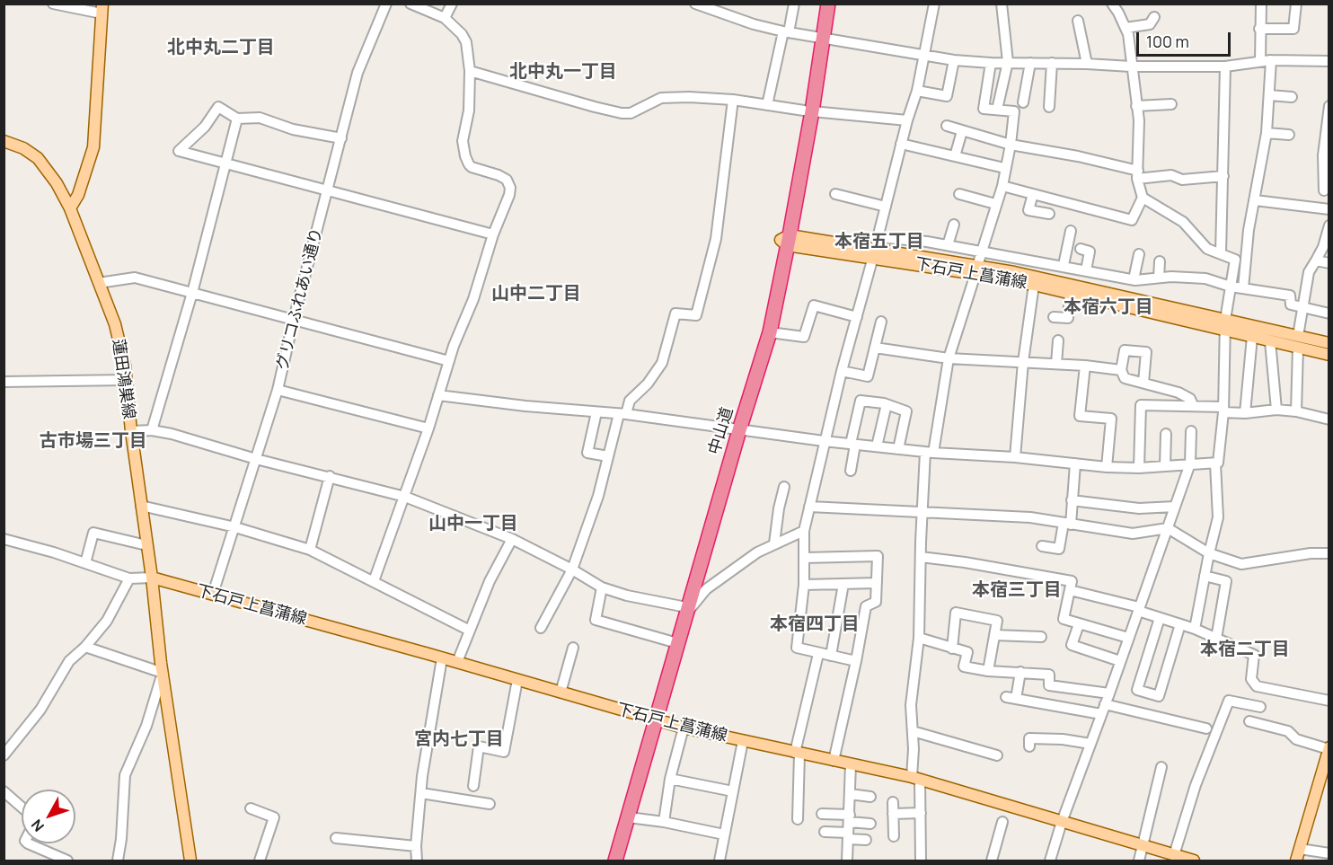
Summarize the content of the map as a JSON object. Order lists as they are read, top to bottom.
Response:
{
  "streets": {
    "highway": ["中山道"],
    "main road": ["下石戸上菖蒲線", "蓮田鴻巣線"],
    "street": ["グリコふれあい通り"]
  },
  "crossings": [
    ["下石戸上菖蒲線", "グリコふれあい通り"],
    ["下石戸上菖蒲線", "蓮田鴻巣線"],
    ["下石戸上菖蒲線", "中山道"]
  ],
  "districts": [
    "北中丸二丁目",
    "北中丸一丁目",
    "本宿五丁目",
    "山中二丁目",
    "本宿六丁目",
    "古市場三丁目",
    "山中一丁目",
    "本宿三丁目",
    "本宿四丁目",
    "本宿二丁目",
    "宮内七丁目"
  ],
  "scale_bar": "100 m",
  "north": "bottom left"
}
